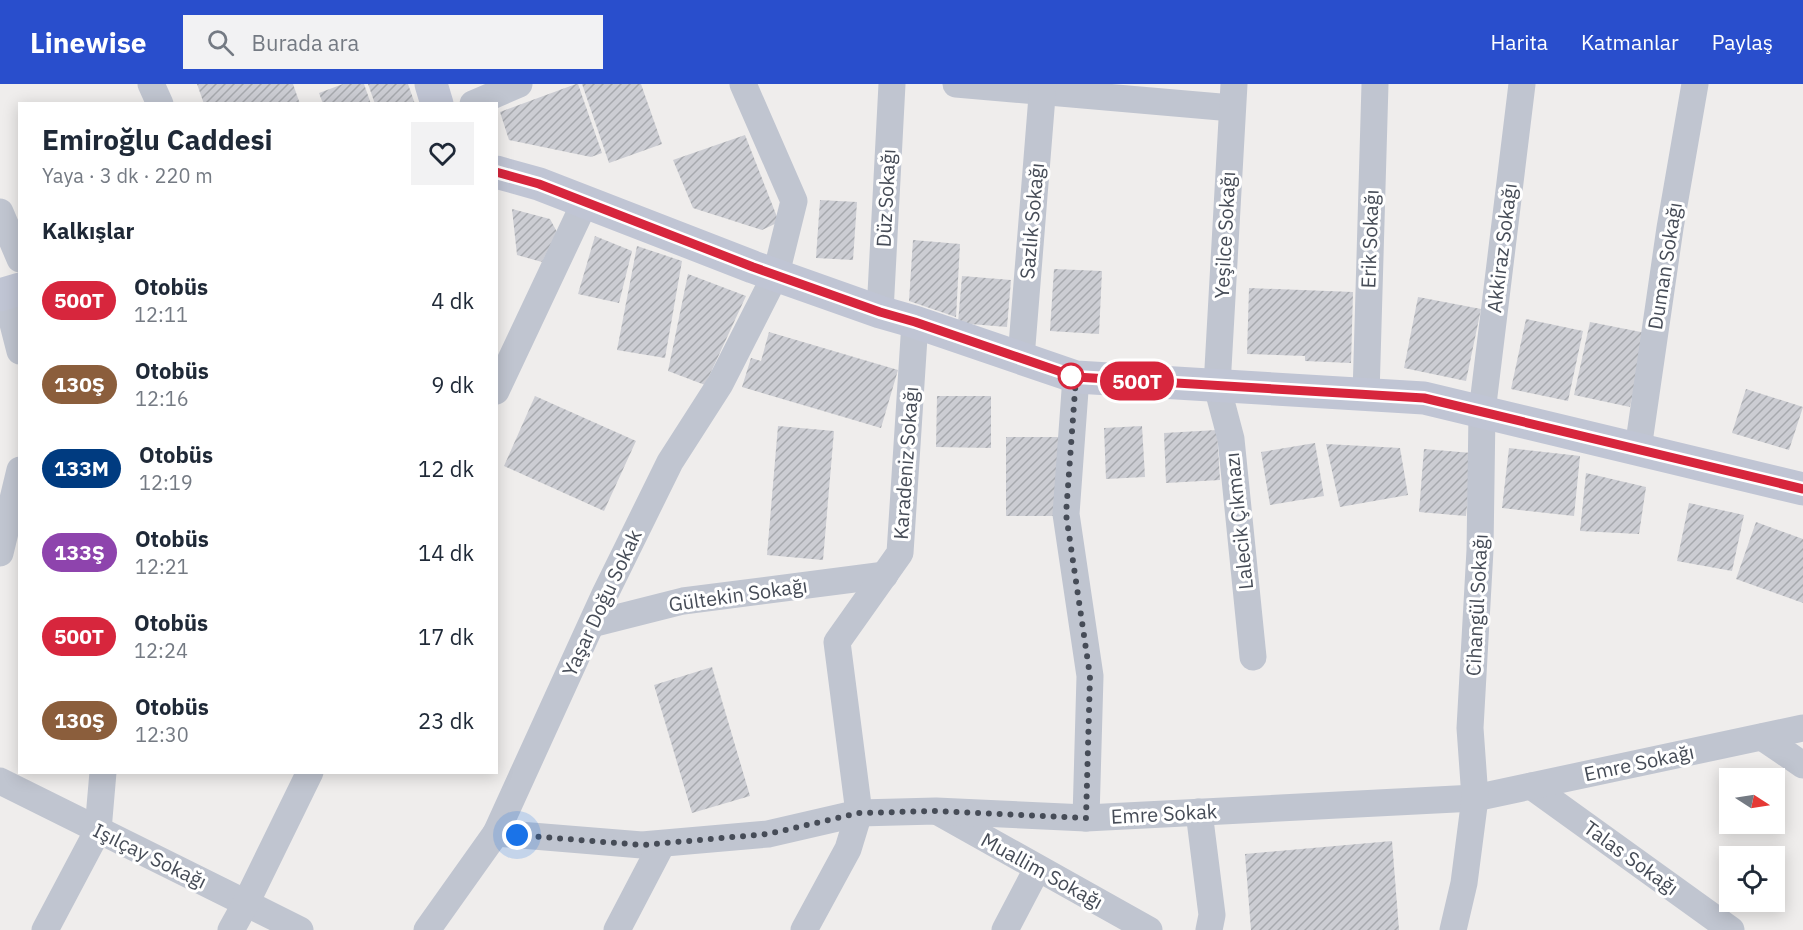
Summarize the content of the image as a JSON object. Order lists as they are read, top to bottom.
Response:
{
  "streets": {
    "street": [
      "Düz Sokağı",
      "Sazlık Sokağı",
      "Yeşilce Sokağı",
      "Erik Sokağı",
      "Akkiraz Sokağı",
      "Duman Sokağı",
      "Karadeniz Sokağı",
      "Lalecik Çıkmazı",
      "Gültekin Sokağı",
      "Yaşar Doğu Sokak",
      "Cihangül Sokağı",
      "Emre Sokağı",
      "Emre Sokak",
      "Işılçay Sokağı",
      "Talas Sokağı",
      "Muallim Sokağı"
    ]
  },
  "crossings": [
    ["Yeşilce Sokağı", "Lalecik Çıkmazı"],
    ["Akkiraz Sokağı", "Cihangül Sokağı"],
    ["Karadeniz Sokağı", "Gültekin Sokağı"],
    ["Karadeniz Sokağı", "Emre Sokak"],
    ["Gültekin Sokağı", "Yaşar Doğu Sokak"],
    ["Yaşar Doğu Sokak", "Emre Sokak"],
    ["Cihangül Sokağı", "Emre Sokağı"],
    ["Cihangül Sokağı", "Emre Sokak"],
    ["Emre Sokağı", "Emre Sokak"],
    ["Emre Sokağı", "Talas Sokağı"],
    ["Emre Sokak", "Muallim Sokağı"]
  ],
  "lines": ["bus line 500T"],
  "north": "right",
  "page": {
    "header": "Linewise",
    "search": "Burada ara",
    "nav": ["Harita", "Katmanlar", "Paylaş"],
    "on_map": "500T",
    "heading": [
      ["Emiroğlu Caddesi", "Yaya · 3 dk · 220 m"],
      "Kalkışlar"
    ],
    "list": [
      {
        "mark": "500T",
        "name": "Otobüs",
        "note": "12:11",
        "value": "4 dk"
      },
      {
        "mark": "130Ş",
        "name": "Otobüs",
        "note": "12:16",
        "value": "9 dk"
      },
      {
        "mark": "133M",
        "name": "Otobüs",
        "note": "12:19",
        "value": "12 dk"
      },
      {
        "mark": "133Ş",
        "name": "Otobüs",
        "note": "12:21",
        "value": "14 dk"
      },
      {
        "mark": "500T",
        "name": "Otobüs",
        "note": "12:24",
        "value": "17 dk"
      },
      {
        "mark": "130Ş",
        "name": "Otobüs",
        "note": "12:30",
        "value": "23 dk"
      }
    ]
  }
}
